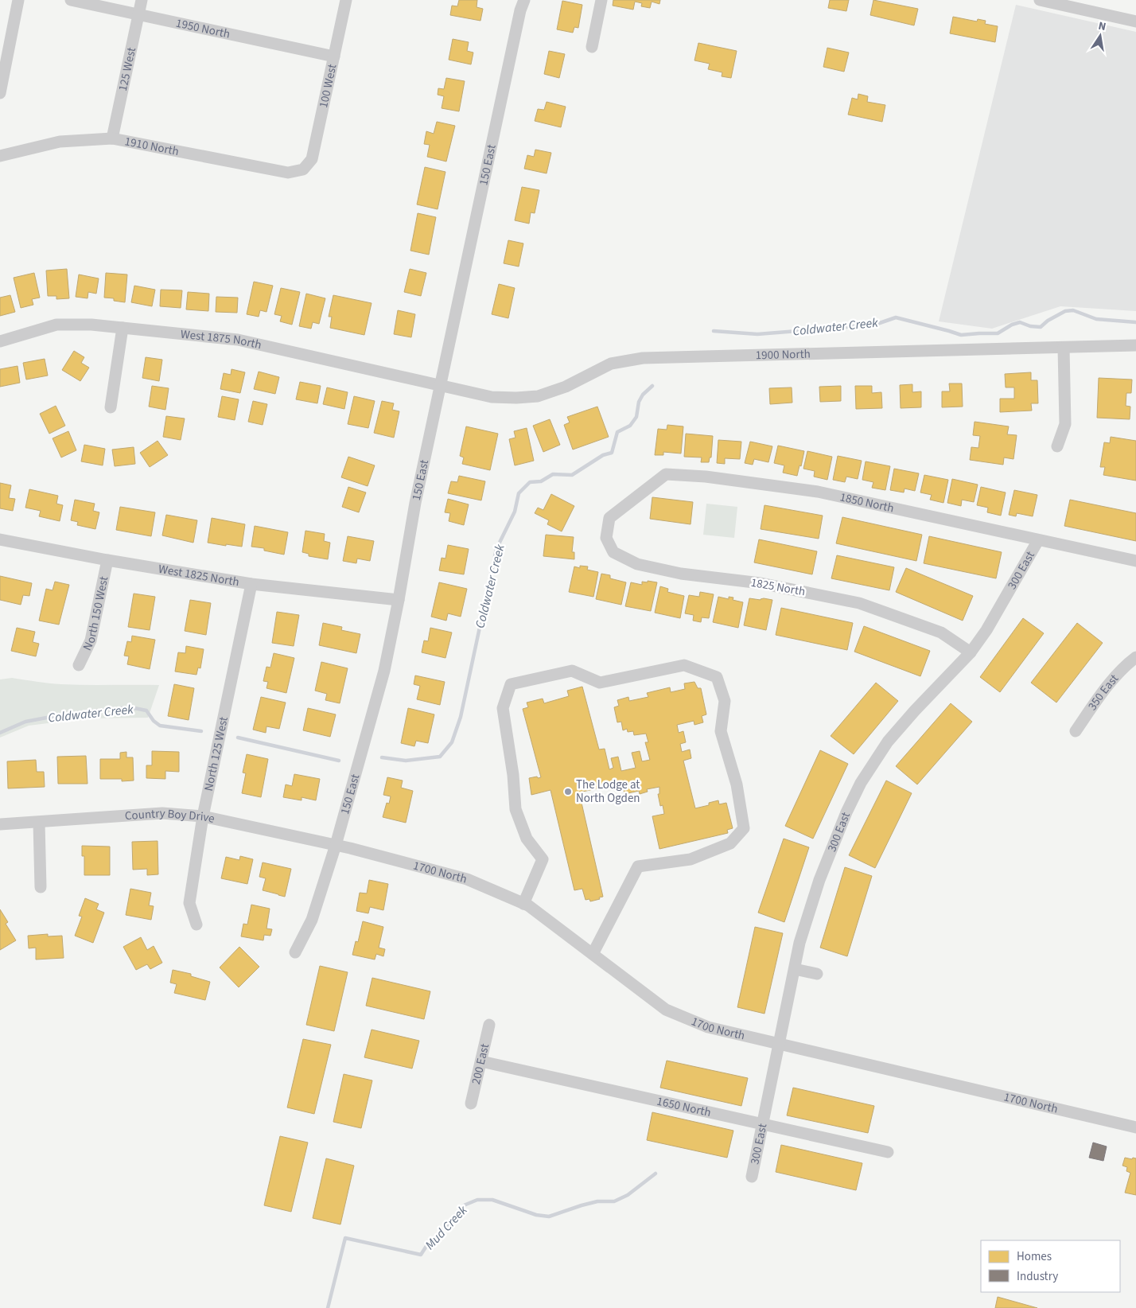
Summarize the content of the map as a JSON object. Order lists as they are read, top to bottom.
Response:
{
  "streets": {
    "street": [
      "1950 North",
      "125 West",
      "100 West",
      "1910 North",
      "150 East",
      "West 1875 North",
      "1900 North",
      "1850 North",
      "300 East",
      "West 1825 North",
      "1825 North",
      "North 150 West",
      "350 East",
      "North 125 West",
      "Country Boy Drive",
      "1700 North",
      "200 East",
      "1650 North"
    ]
  },
  "crossings": [
    ["1950 North", "125 West"],
    ["1950 North", "100 West"],
    ["125 West", "1910 North"],
    ["100 West", "1910 North"],
    ["150 East", "West 1875 North"],
    ["150 East", "1900 North"],
    ["150 East", "West 1825 North"],
    ["150 East", "Country Boy Drive"],
    ["150 East", "1700 North"],
    ["West 1875 North", "1900 North"],
    ["1850 North", "300 East"],
    ["1850 North", "1825 North"],
    ["300 East", "1825 North"],
    ["300 East", "1700 North"],
    ["300 East", "1650 North"],
    ["West 1825 North", "North 150 West"],
    ["West 1825 North", "North 125 West"],
    ["North 125 West", "Country Boy Drive"],
    ["Country Boy Drive", "1700 North"],
    ["200 East", "1650 North"]
  ],
  "water": ["Coldwater Creek", "Mud Creek"],
  "places": ["The Lodge at North Ogden"],
  "legend": ["Homes", "Industry"],
  "north": "top"
}
